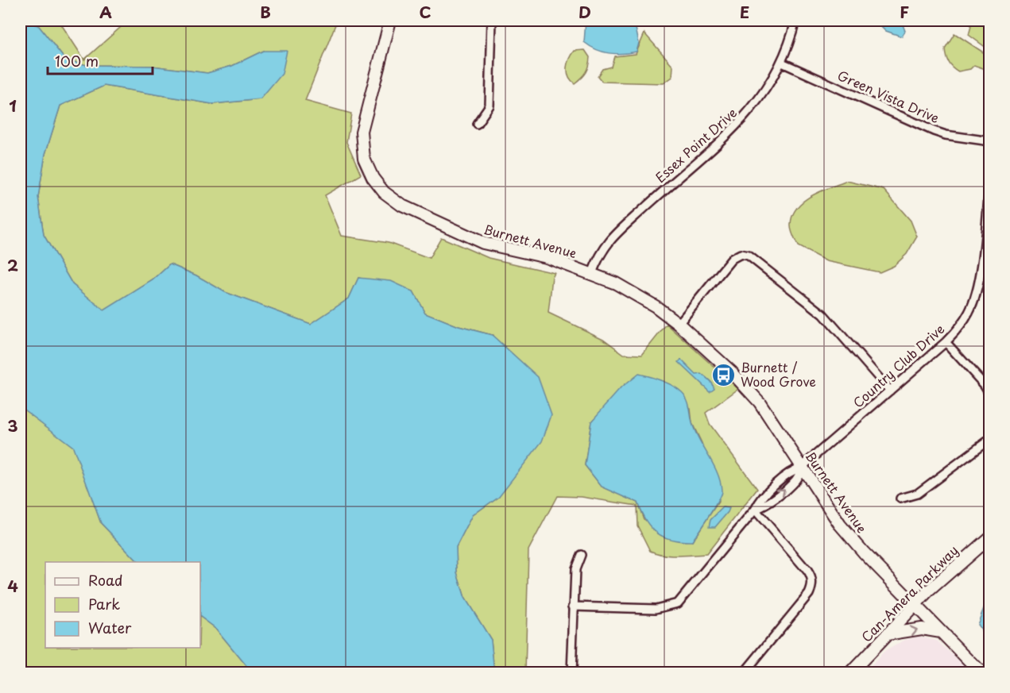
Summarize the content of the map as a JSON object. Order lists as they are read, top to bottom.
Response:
{
  "streets": {
    "street": [
      "Green Vista Drive",
      "Essex Point Drive",
      "Burnett Avenue",
      "Country Club Drive",
      "Can-Amera Parkway"
    ]
  },
  "crossings": [
    ["Green Vista Drive", "Essex Point Drive"],
    ["Essex Point Drive", "Burnett Avenue"],
    ["Burnett Avenue", "Country Club Drive"],
    ["Burnett Avenue", "Can-Amera Parkway"]
  ],
  "places": {
    "bus stop": ["Burnett / Wood Grove"]
  },
  "legend": ["Road", "Park", "Water"],
  "scale_bar": "100 m",
  "grid": {
    "columns": [
      "A",
      "B",
      "C",
      "D",
      "E",
      "F"
    ],
    "rows": [
      "1",
      "2",
      "3",
      "4"
    ]
  }
}
